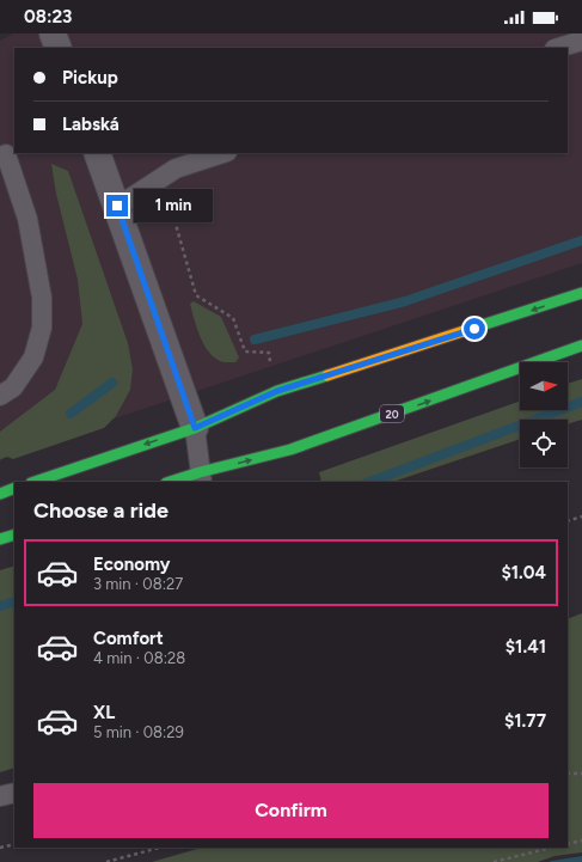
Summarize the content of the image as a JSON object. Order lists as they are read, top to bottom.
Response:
{
  "streets": {
    "main road": ["20"]
  },
  "north": "right",
  "page": {
    "status": "08:23",
    "banner": ["Pickup", "Labská"],
    "bubble": "1 min",
    "heading": "Choose a ride",
    "list": [
      {
        "name": "Economy",
        "note": "3 min · 08:27",
        "value": "$1.04"
      },
      {
        "name": "Comfort",
        "note": "4 min · 08:28",
        "value": "$1.41"
      },
      {
        "name": "XL",
        "note": "5 min · 08:29",
        "value": "$1.77"
      }
    ],
    "buttons": "Confirm"
  }
}
